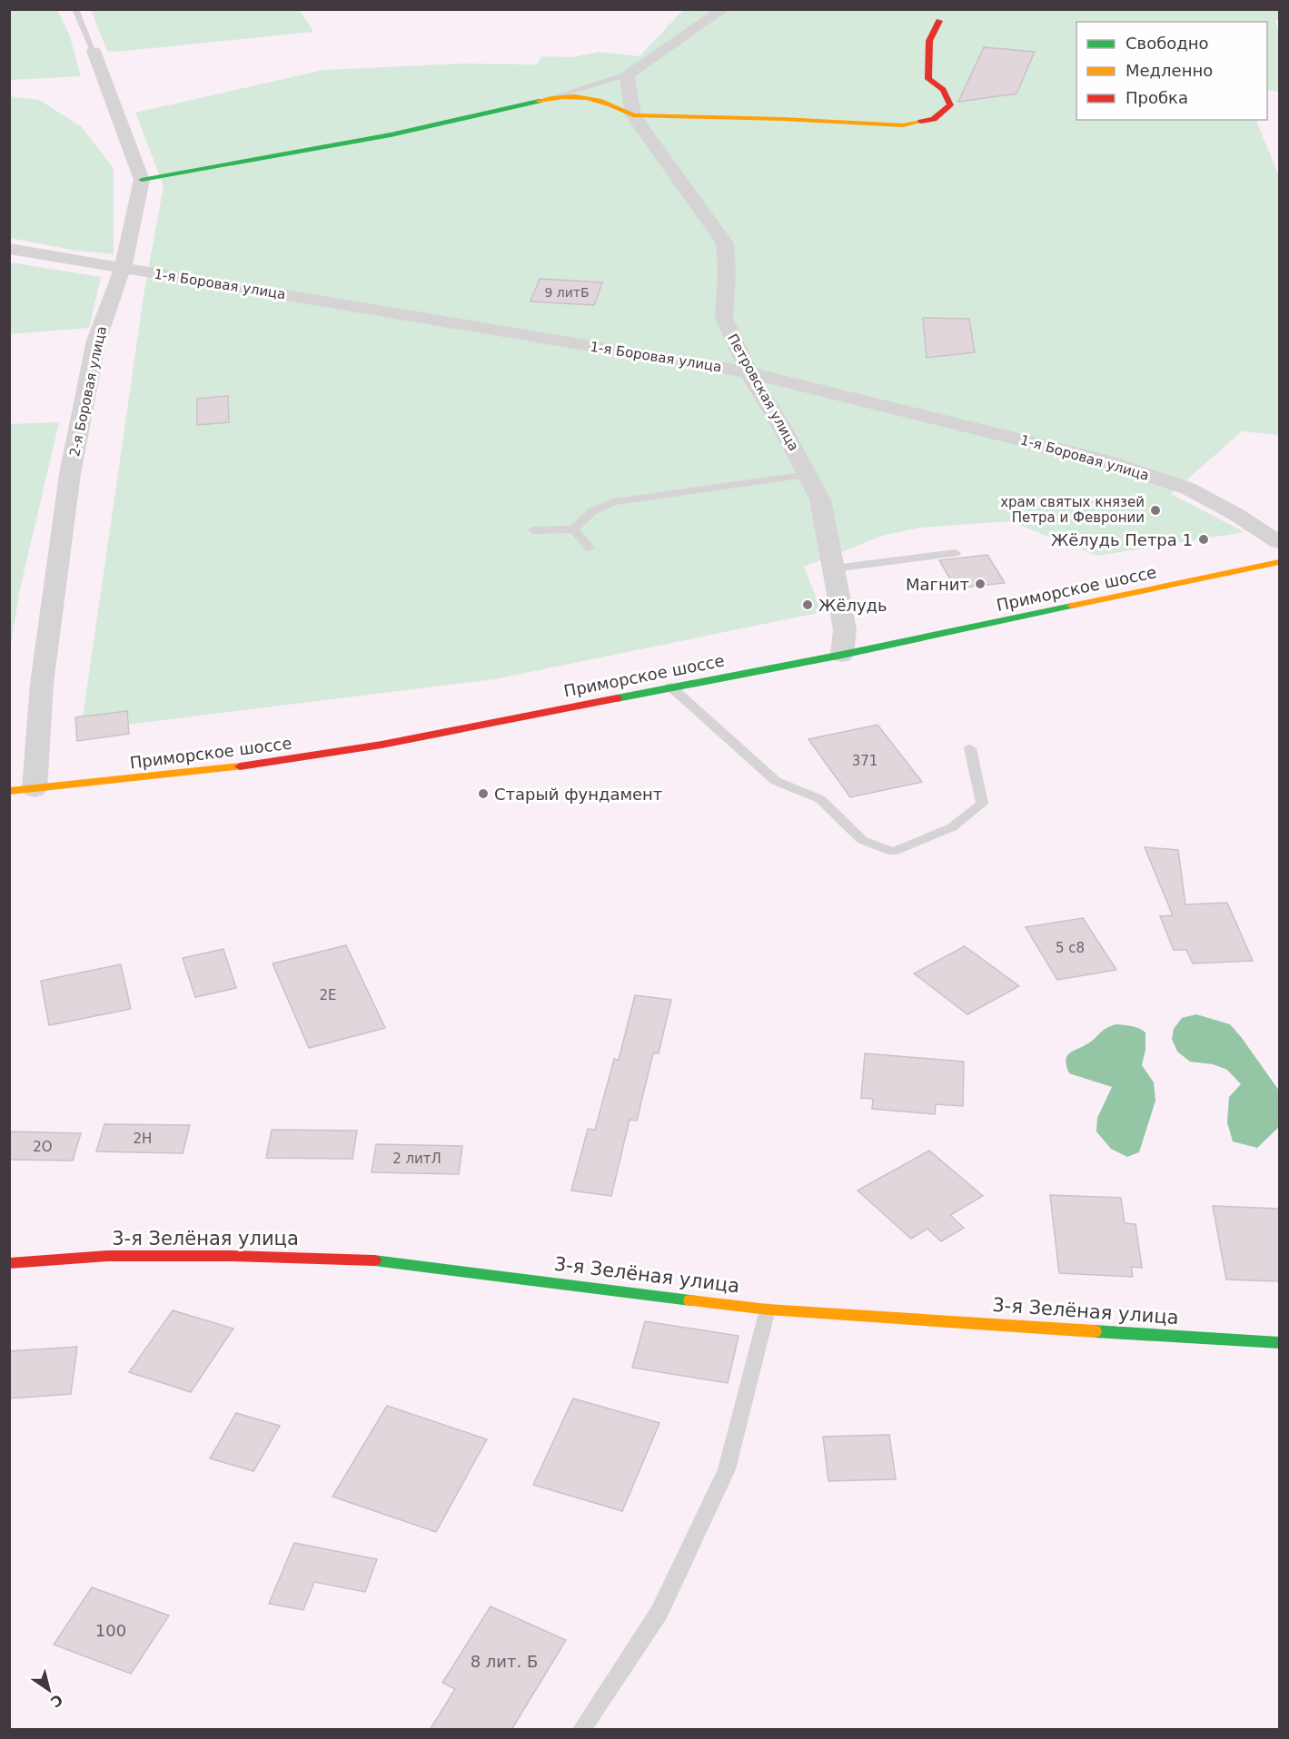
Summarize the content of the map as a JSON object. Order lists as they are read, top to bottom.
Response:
{
  "streets": {
    "street": [
      "1-я Боровая улица",
      "2-я Боровая улица",
      "Петровская улица",
      "Приморское шоссе",
      "3-я Зелёная улица"
    ]
  },
  "crossings": [
    ["1-я Боровая улица", "2-я Боровая улица"],
    ["1-я Боровая улица", "Петровская улица"],
    ["2-я Боровая улица", "Приморское шоссе"],
    ["Петровская улица", "Приморское шоссе"]
  ],
  "places": [
    "храм святых князей Петра и Февронии",
    "Жёлудь Петра 1",
    "Магнит",
    "Жёлудь",
    "Старый фундамент"
  ],
  "house_numbers": [
    "9 литБ",
    "371",
    "5 с8",
    "2Е",
    "2Н",
    "2О",
    "2 литЛ",
    "100",
    "8 лит. Б"
  ],
  "legend": ["Свободно", "Медленно", "Пробка"],
  "north": "bottom right"
}
